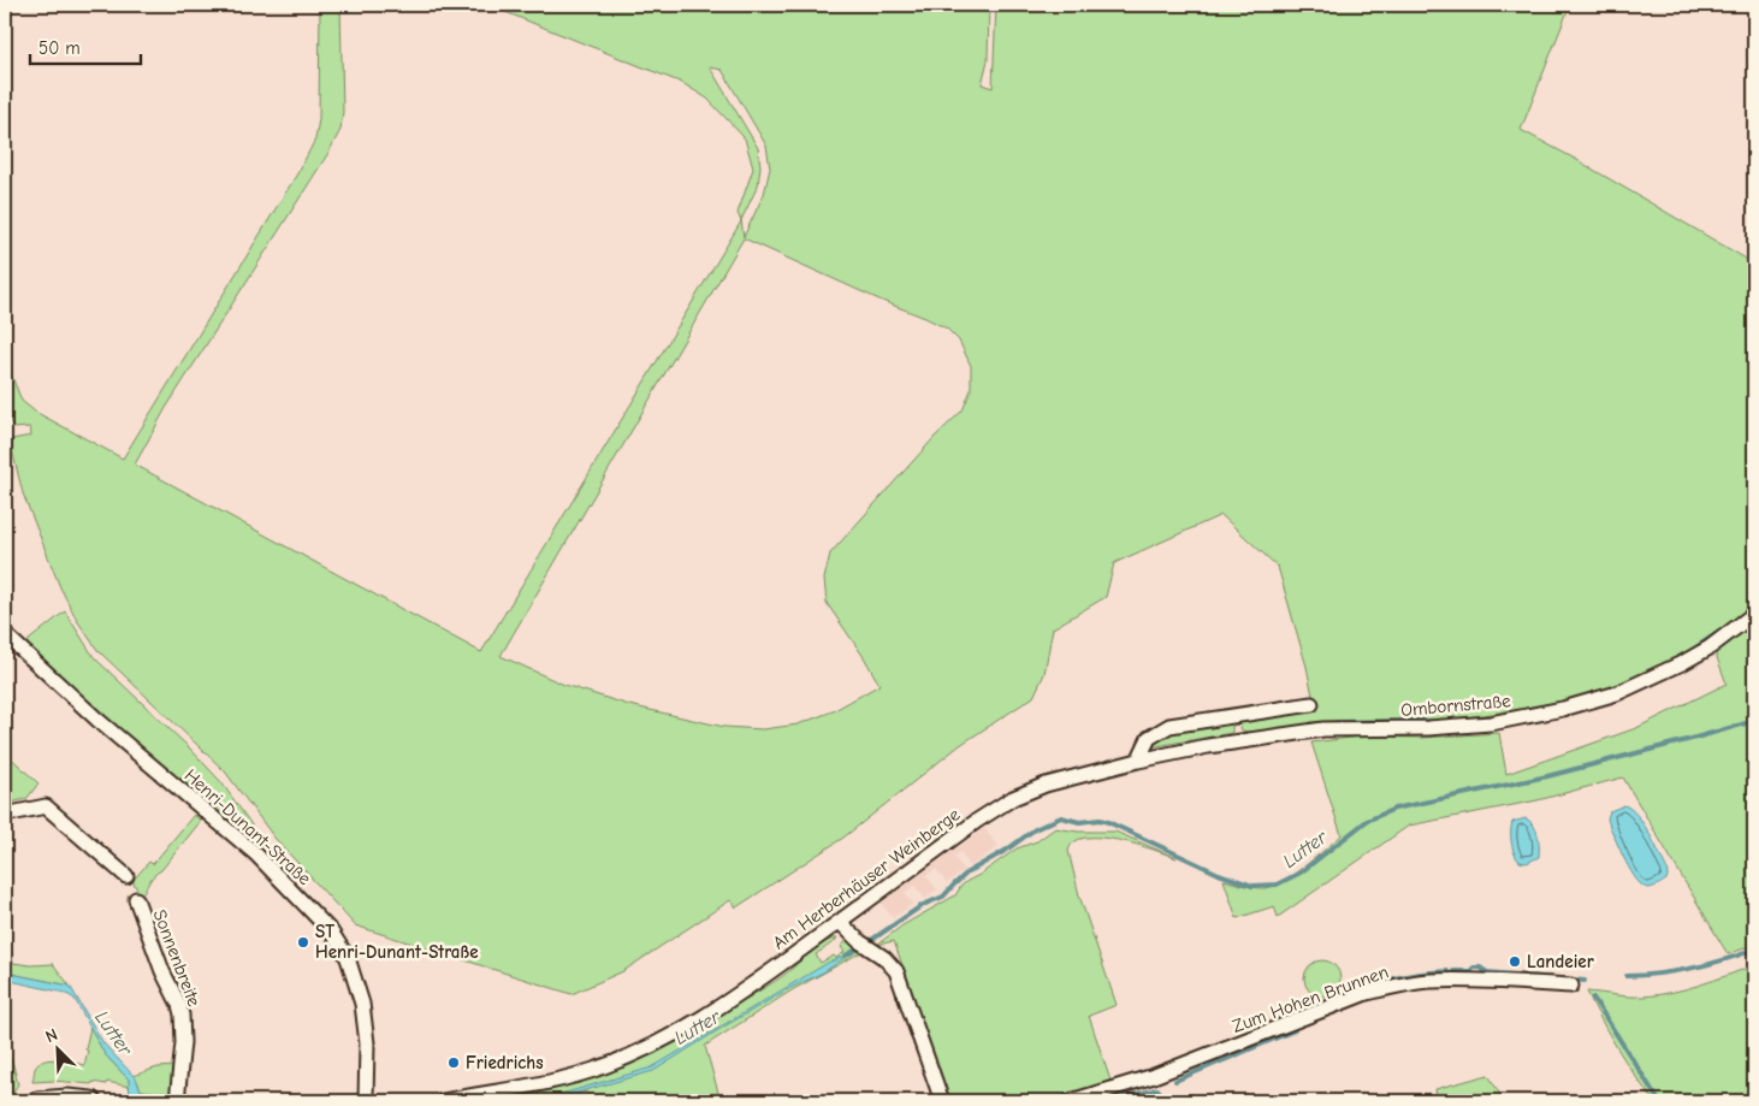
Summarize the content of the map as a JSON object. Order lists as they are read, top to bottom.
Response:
{
  "streets": {
    "street": [
      "Ombornstraße",
      "Henri-Dunant-Straße",
      "Am Herberhäuser Weinberge",
      "Sonnenbreite",
      "Zum Hohen Brunnen"
    ]
  },
  "crossings": [
    ["Ombornstraße", "Am Herberhäuser Weinberge"]
  ],
  "water": ["Lutter"],
  "places": ["ST Henri-Dunant-Straße", "Landeier", "Friedrichs"],
  "scale_bar": "50 m",
  "north": "top left"
}
